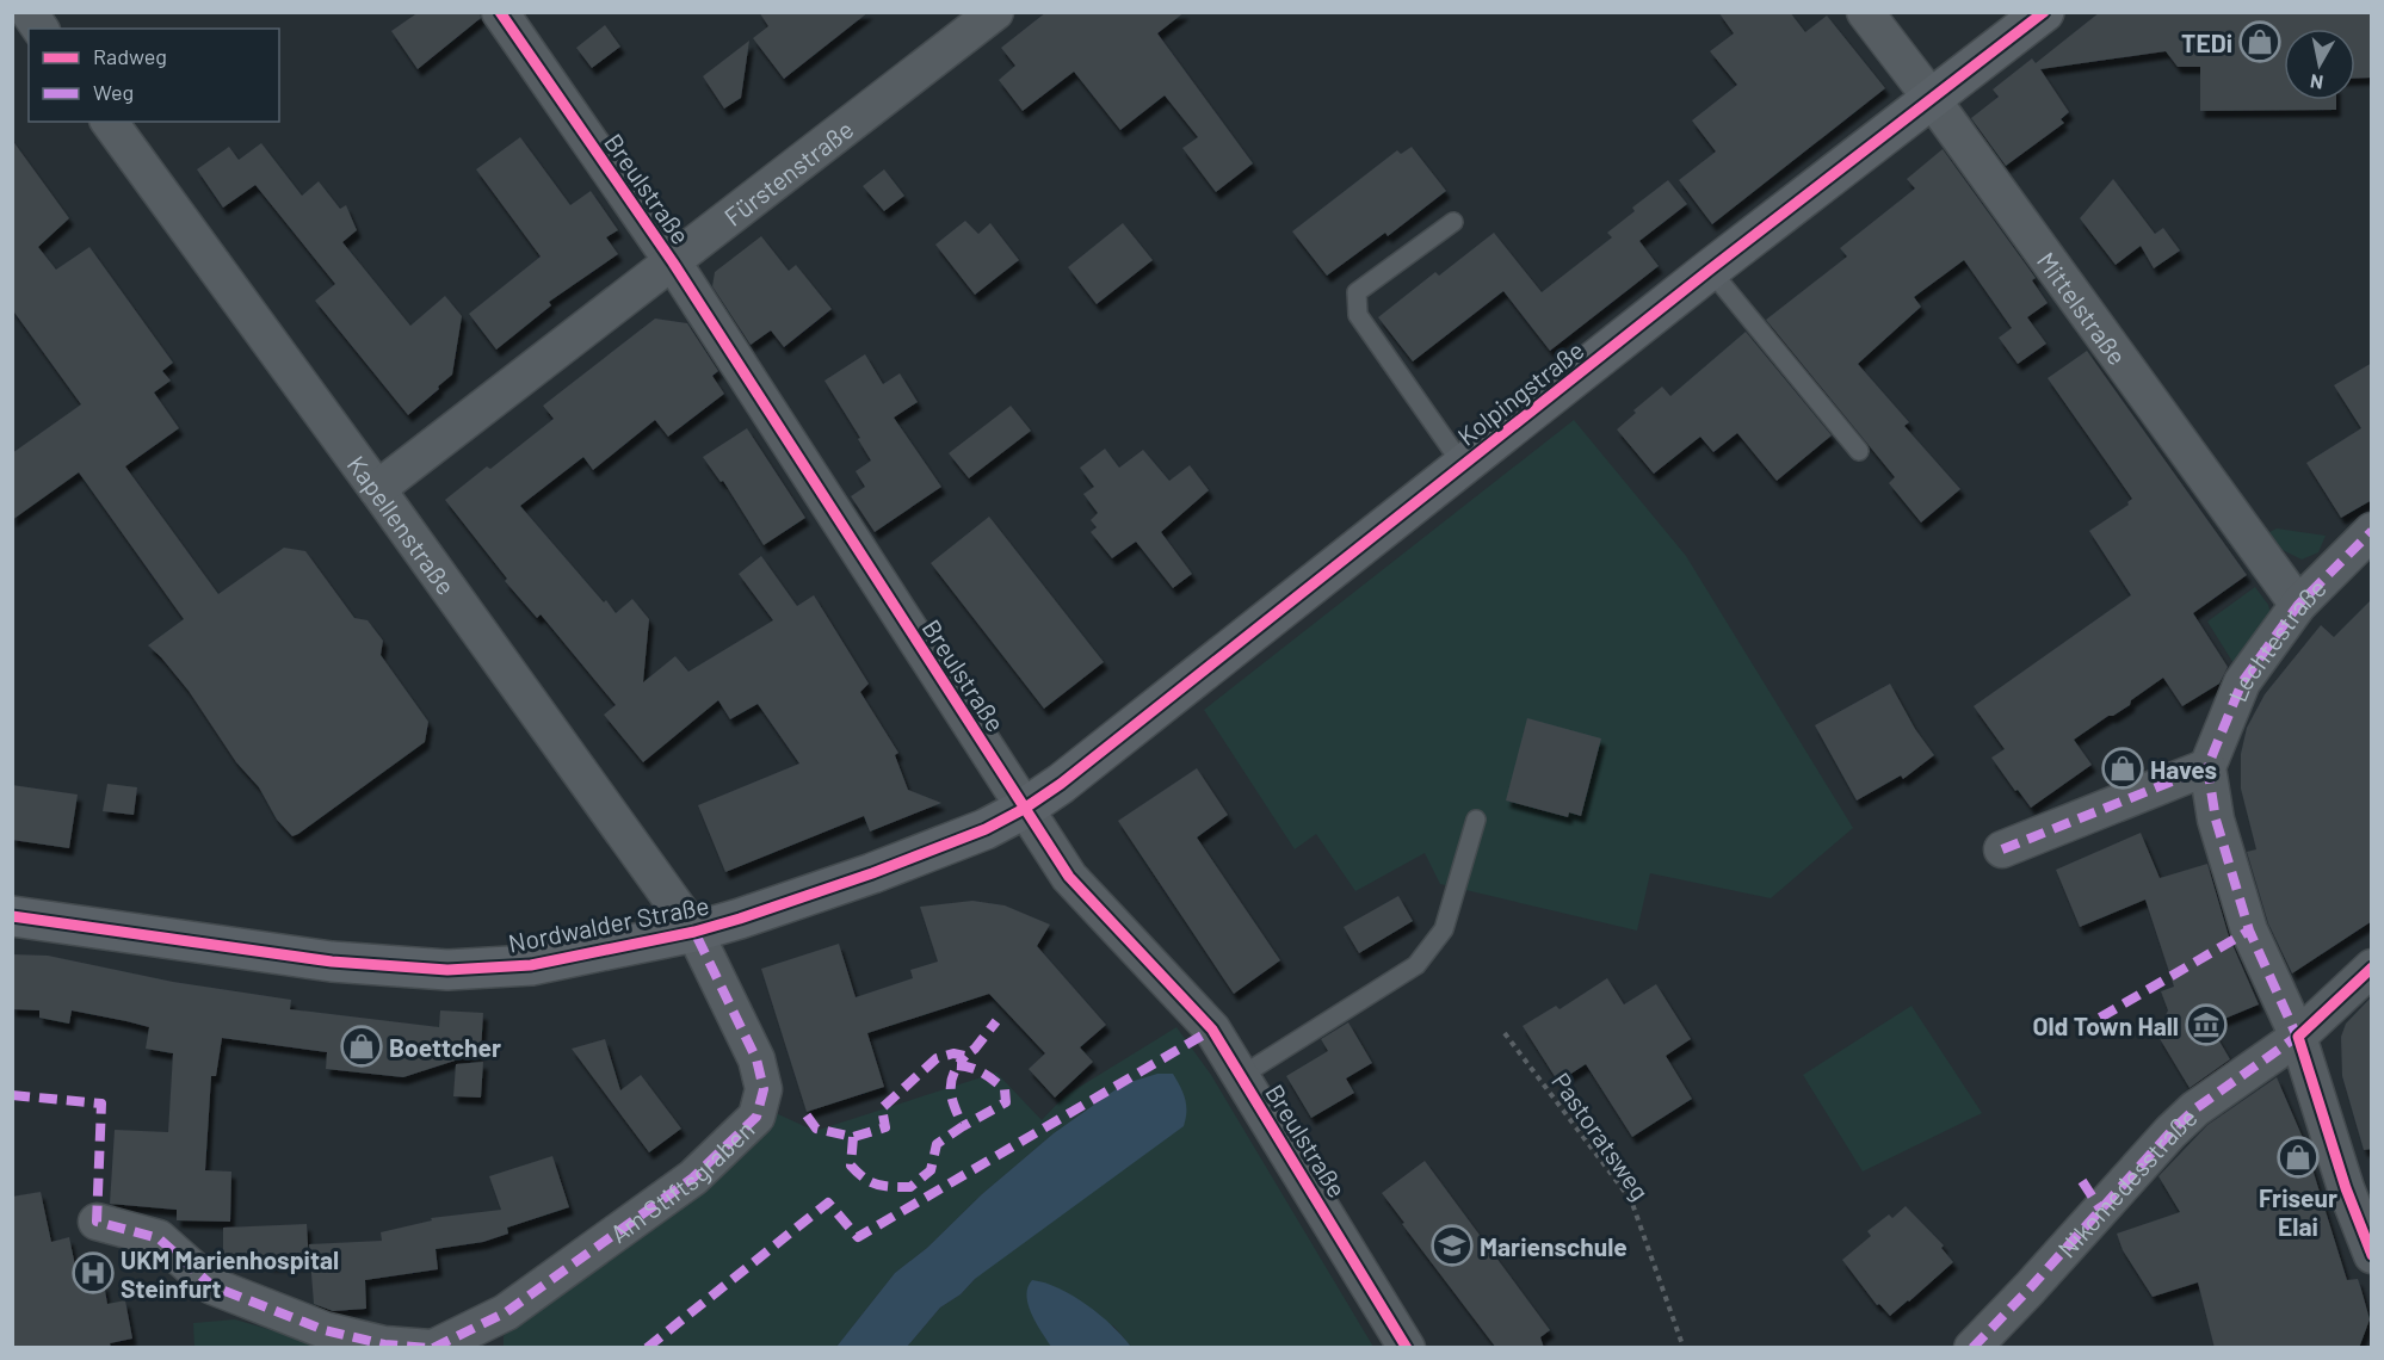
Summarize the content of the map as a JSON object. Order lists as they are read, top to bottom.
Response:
{
  "streets": {
    "street": [
      "Fürstenstraße",
      "Breulstraße",
      "Mittelstraße",
      "Kolpingstraße",
      "Kapellenstraße",
      "Lechtestraße",
      "Nordwalder Straße",
      "Am Stiftsgraben",
      "Nikomedesstraße"
    ],
    "path": ["Pastoratsweg"]
  },
  "crossings": [
    ["Fürstenstraße", "Breulstraße"],
    ["Fürstenstraße", "Kapellenstraße"],
    ["Breulstraße", "Kolpingstraße"],
    ["Breulstraße", "Nordwalder Straße"],
    ["Mittelstraße", "Kolpingstraße"],
    ["Mittelstraße", "Lechtestraße"],
    ["Kolpingstraße", "Nordwalder Straße"],
    ["Kapellenstraße", "Nordwalder Straße"],
    ["Kapellenstraße", "Am Stiftsgraben"],
    ["Nordwalder Straße", "Am Stiftsgraben"]
  ],
  "places": {
    "shop": [
      "TEDi",
      "Haves",
      "Boettcher",
      "Friseur Elai"
    ],
    "museum": ["Old Town Hall"],
    "school or university": ["Marienschule"],
    "hospital": ["UKM Marienhospital Steinfurt"]
  },
  "legend": ["Radweg", "Weg"],
  "north": "bottom"
}
